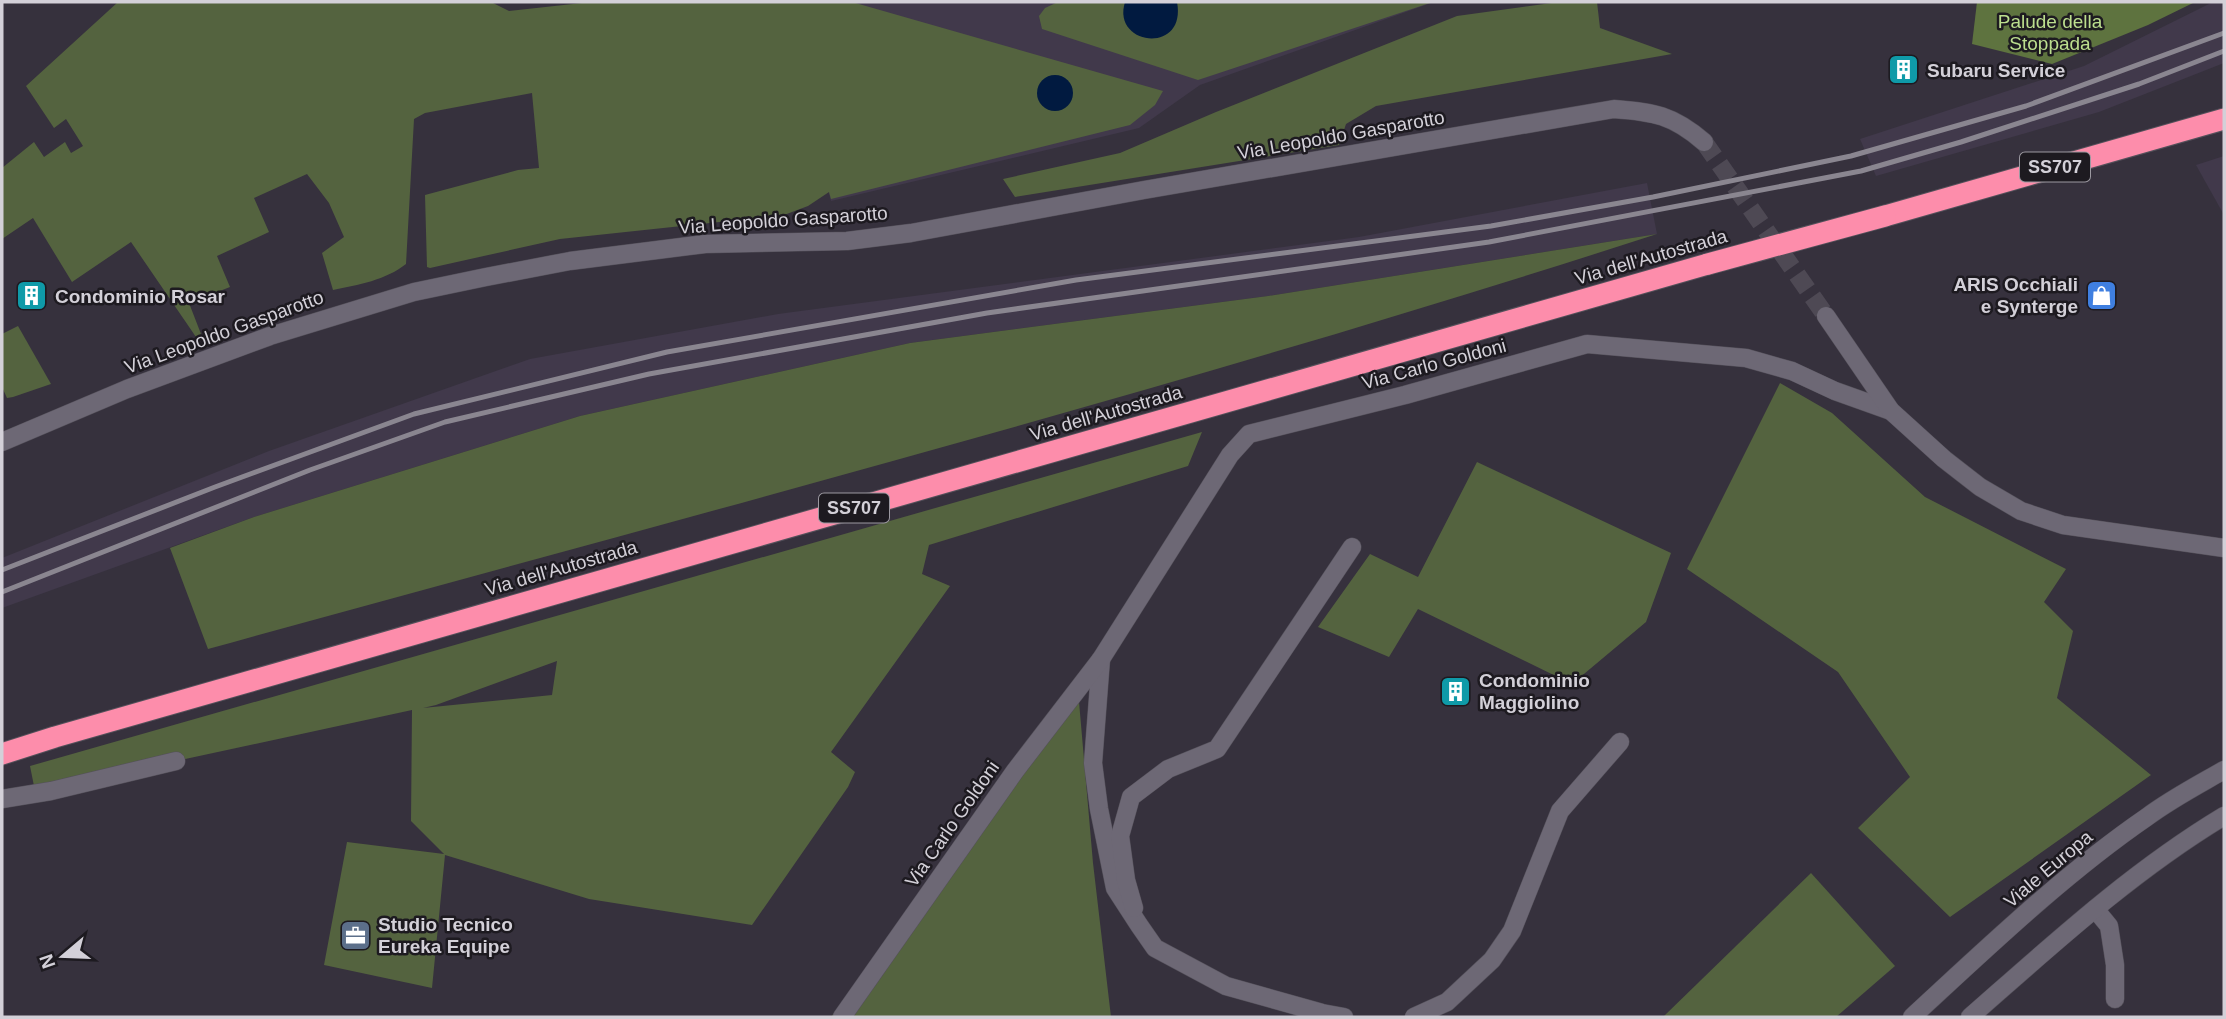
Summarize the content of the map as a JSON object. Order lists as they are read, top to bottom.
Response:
{
  "streets": {
    "highway": ["SS707", "Via dell'Autostrada"],
    "street": ["Via Leopoldo Gasparotto", "Via Carlo Goldoni", "Viale Europa"]
  },
  "parks": ["Palude della Stoppada"],
  "places": {
    "building": ["Subaru Service", "Condominio Rosar", "Condominio Maggiolino"],
    "shop": ["ARIS Occhiali e Synterge"],
    "office": ["Studio Tecnico Eureka Equipe"]
  },
  "north": "left"
}
